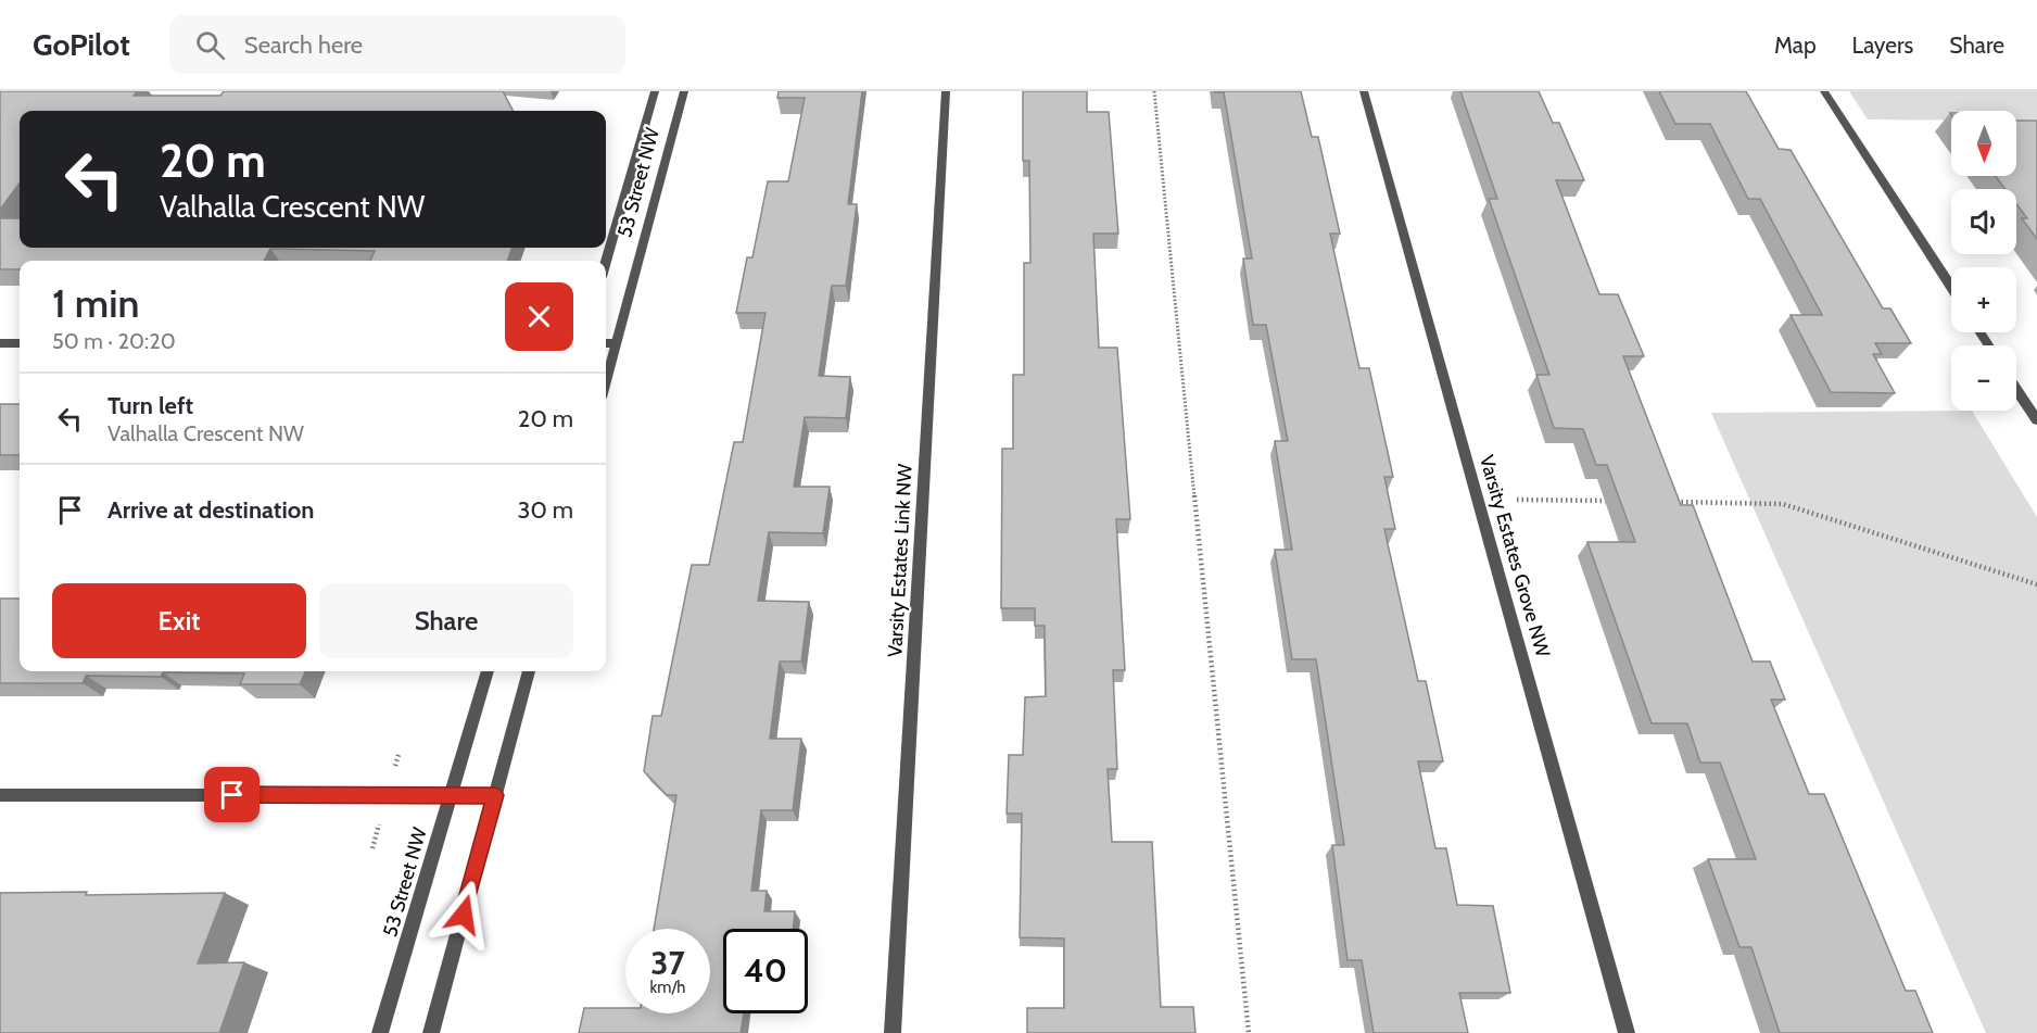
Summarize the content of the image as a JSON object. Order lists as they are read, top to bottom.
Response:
{
  "streets": {
    "street": ["53 Street NW", "Varsity Estates Grove NW", "Varsity Estates Link NW"]
  },
  "north": "bottom",
  "page": {
    "header": "GoPilot",
    "search": "Search here",
    "nav": ["Map", "Layers", "Share"],
    "map_buttons": ["+", "−"],
    "turn": ["20 m", "Valhalla Crescent NW"],
    "heading": ["1 min", "50 m · 20:20"],
    "list": [
      {
        "name": "Turn left",
        "note": "Valhalla Crescent NW",
        "value": "20 m"
      },
      {
        "name": "Arrive at destination",
        "value": "30 m"
      }
    ],
    "buttons": ["Exit", "Share"],
    "speed": "37 km/h",
    "limit": "40"
  }
}
